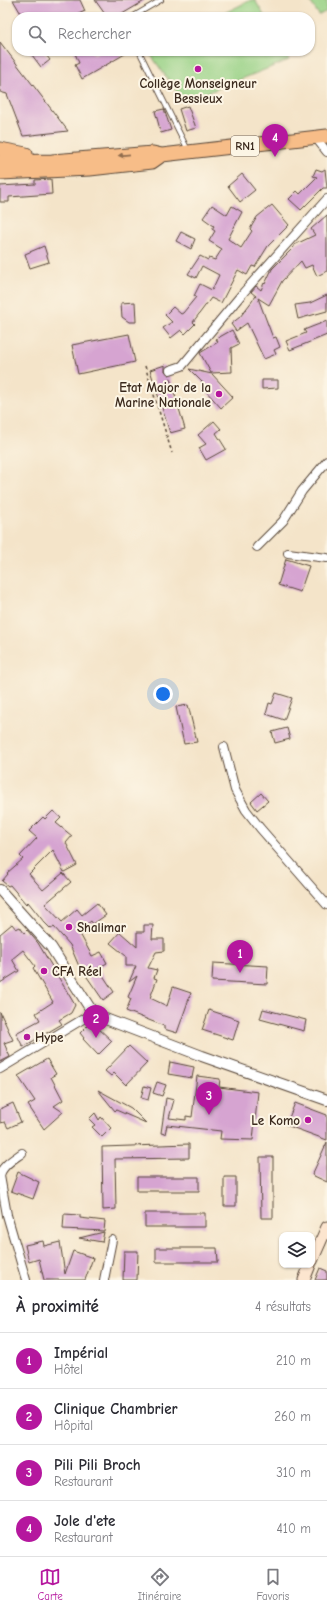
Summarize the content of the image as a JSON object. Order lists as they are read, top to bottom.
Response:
{
  "streets": {
    "main road": ["RN1"]
  },
  "places": [
    "Collège Monseigneur Bessieux",
    "Etat Major de la Marine Nationale",
    "Shalimar",
    "CFA Réel",
    "Hype",
    "Le Komo"
  ],
  "page": {
    "search": "Rechercher",
    "pins": [
      "4",
      "1",
      "2",
      "3"
    ],
    "heading": ["À proximité", "4 résultats"],
    "list": [
      {
        "mark": "1",
        "name": "Impérial",
        "note": "Hôtel",
        "value": "210 m"
      },
      {
        "mark": "2",
        "name": "Clinique Chambrier",
        "note": "Hôpital",
        "value": "260 m"
      },
      {
        "mark": "3",
        "name": "Pili Pili Broch",
        "note": "Restaurant",
        "value": "310 m"
      },
      {
        "mark": "4",
        "name": "Jole d'ete",
        "note": "Restaurant",
        "value": "410 m"
      }
    ],
    "nav": ["Carte", "Itinéraire", "Favoris"]
  }
}
